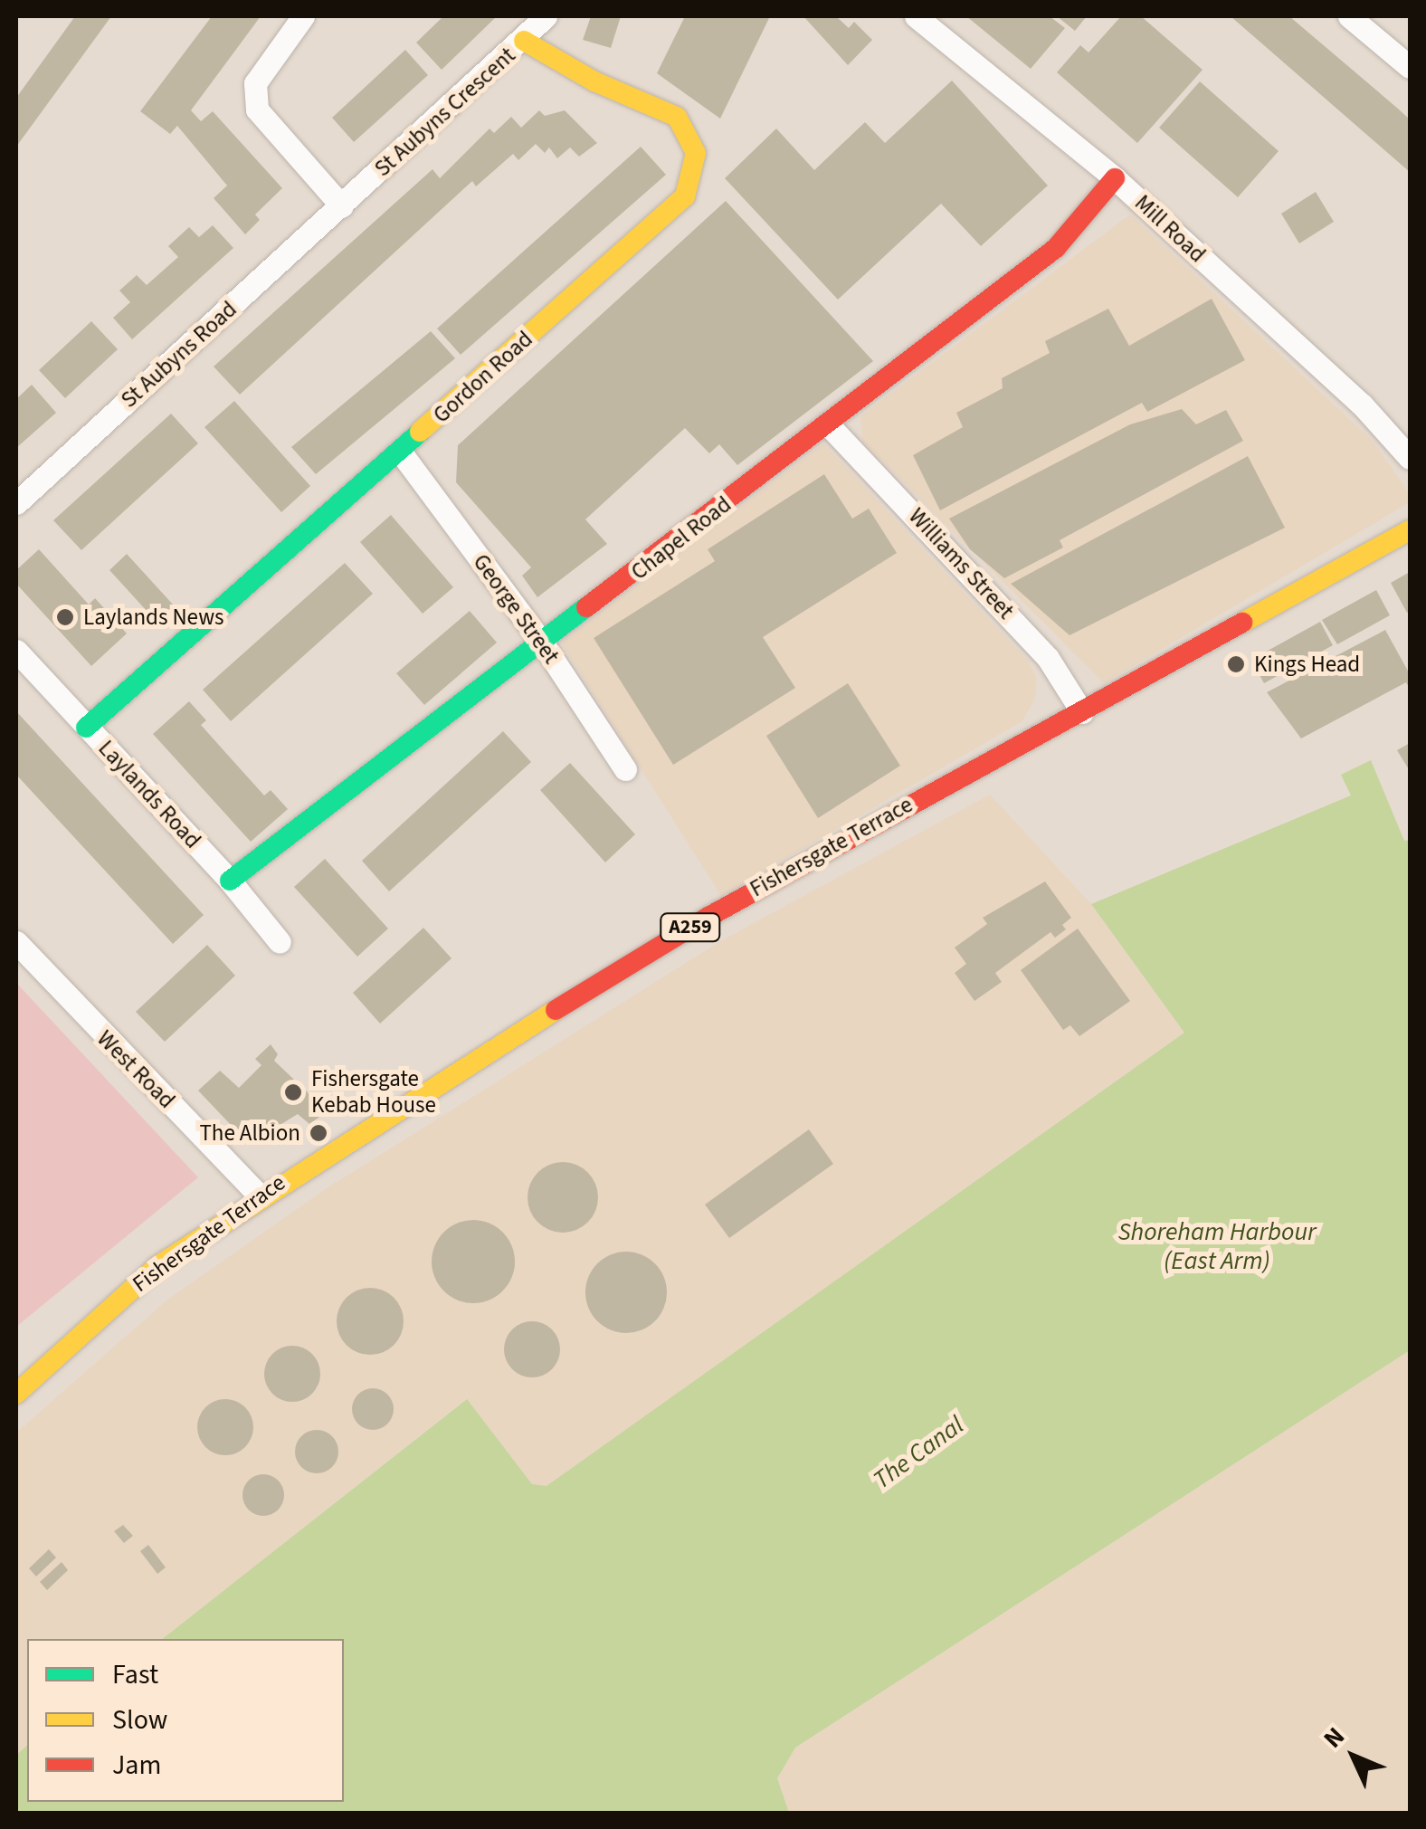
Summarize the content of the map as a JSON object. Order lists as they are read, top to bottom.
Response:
{
  "streets": {
    "street": [
      "St Aubyns Crescent",
      "Mill Road",
      "St Aubyns Road",
      "Gordon Road",
      "Chapel Road",
      "Williams Street",
      "George Street",
      "Laylands Road",
      "Fishersgate Terrace",
      "A259",
      "West Road"
    ]
  },
  "crossings": [
    ["St Aubyns Crescent", "St Aubyns Road"],
    ["St Aubyns Crescent", "Gordon Road"],
    ["Mill Road", "Chapel Road"],
    ["Gordon Road", "George Street"],
    ["Gordon Road", "Laylands Road"],
    ["Chapel Road", "Williams Street"],
    ["Chapel Road", "George Street"],
    ["Chapel Road", "Laylands Road"],
    ["Williams Street", "Fishersgate Terrace"],
    ["Fishersgate Terrace", "West Road"]
  ],
  "water": ["Shoreham Harbour (East Arm)", "The Canal"],
  "places": [
    "Laylands News",
    "Kings Head",
    "Fishersgate Kebab House",
    "The Albion"
  ],
  "legend": ["Fast", "Slow", "Jam"],
  "north": "top left"
}
